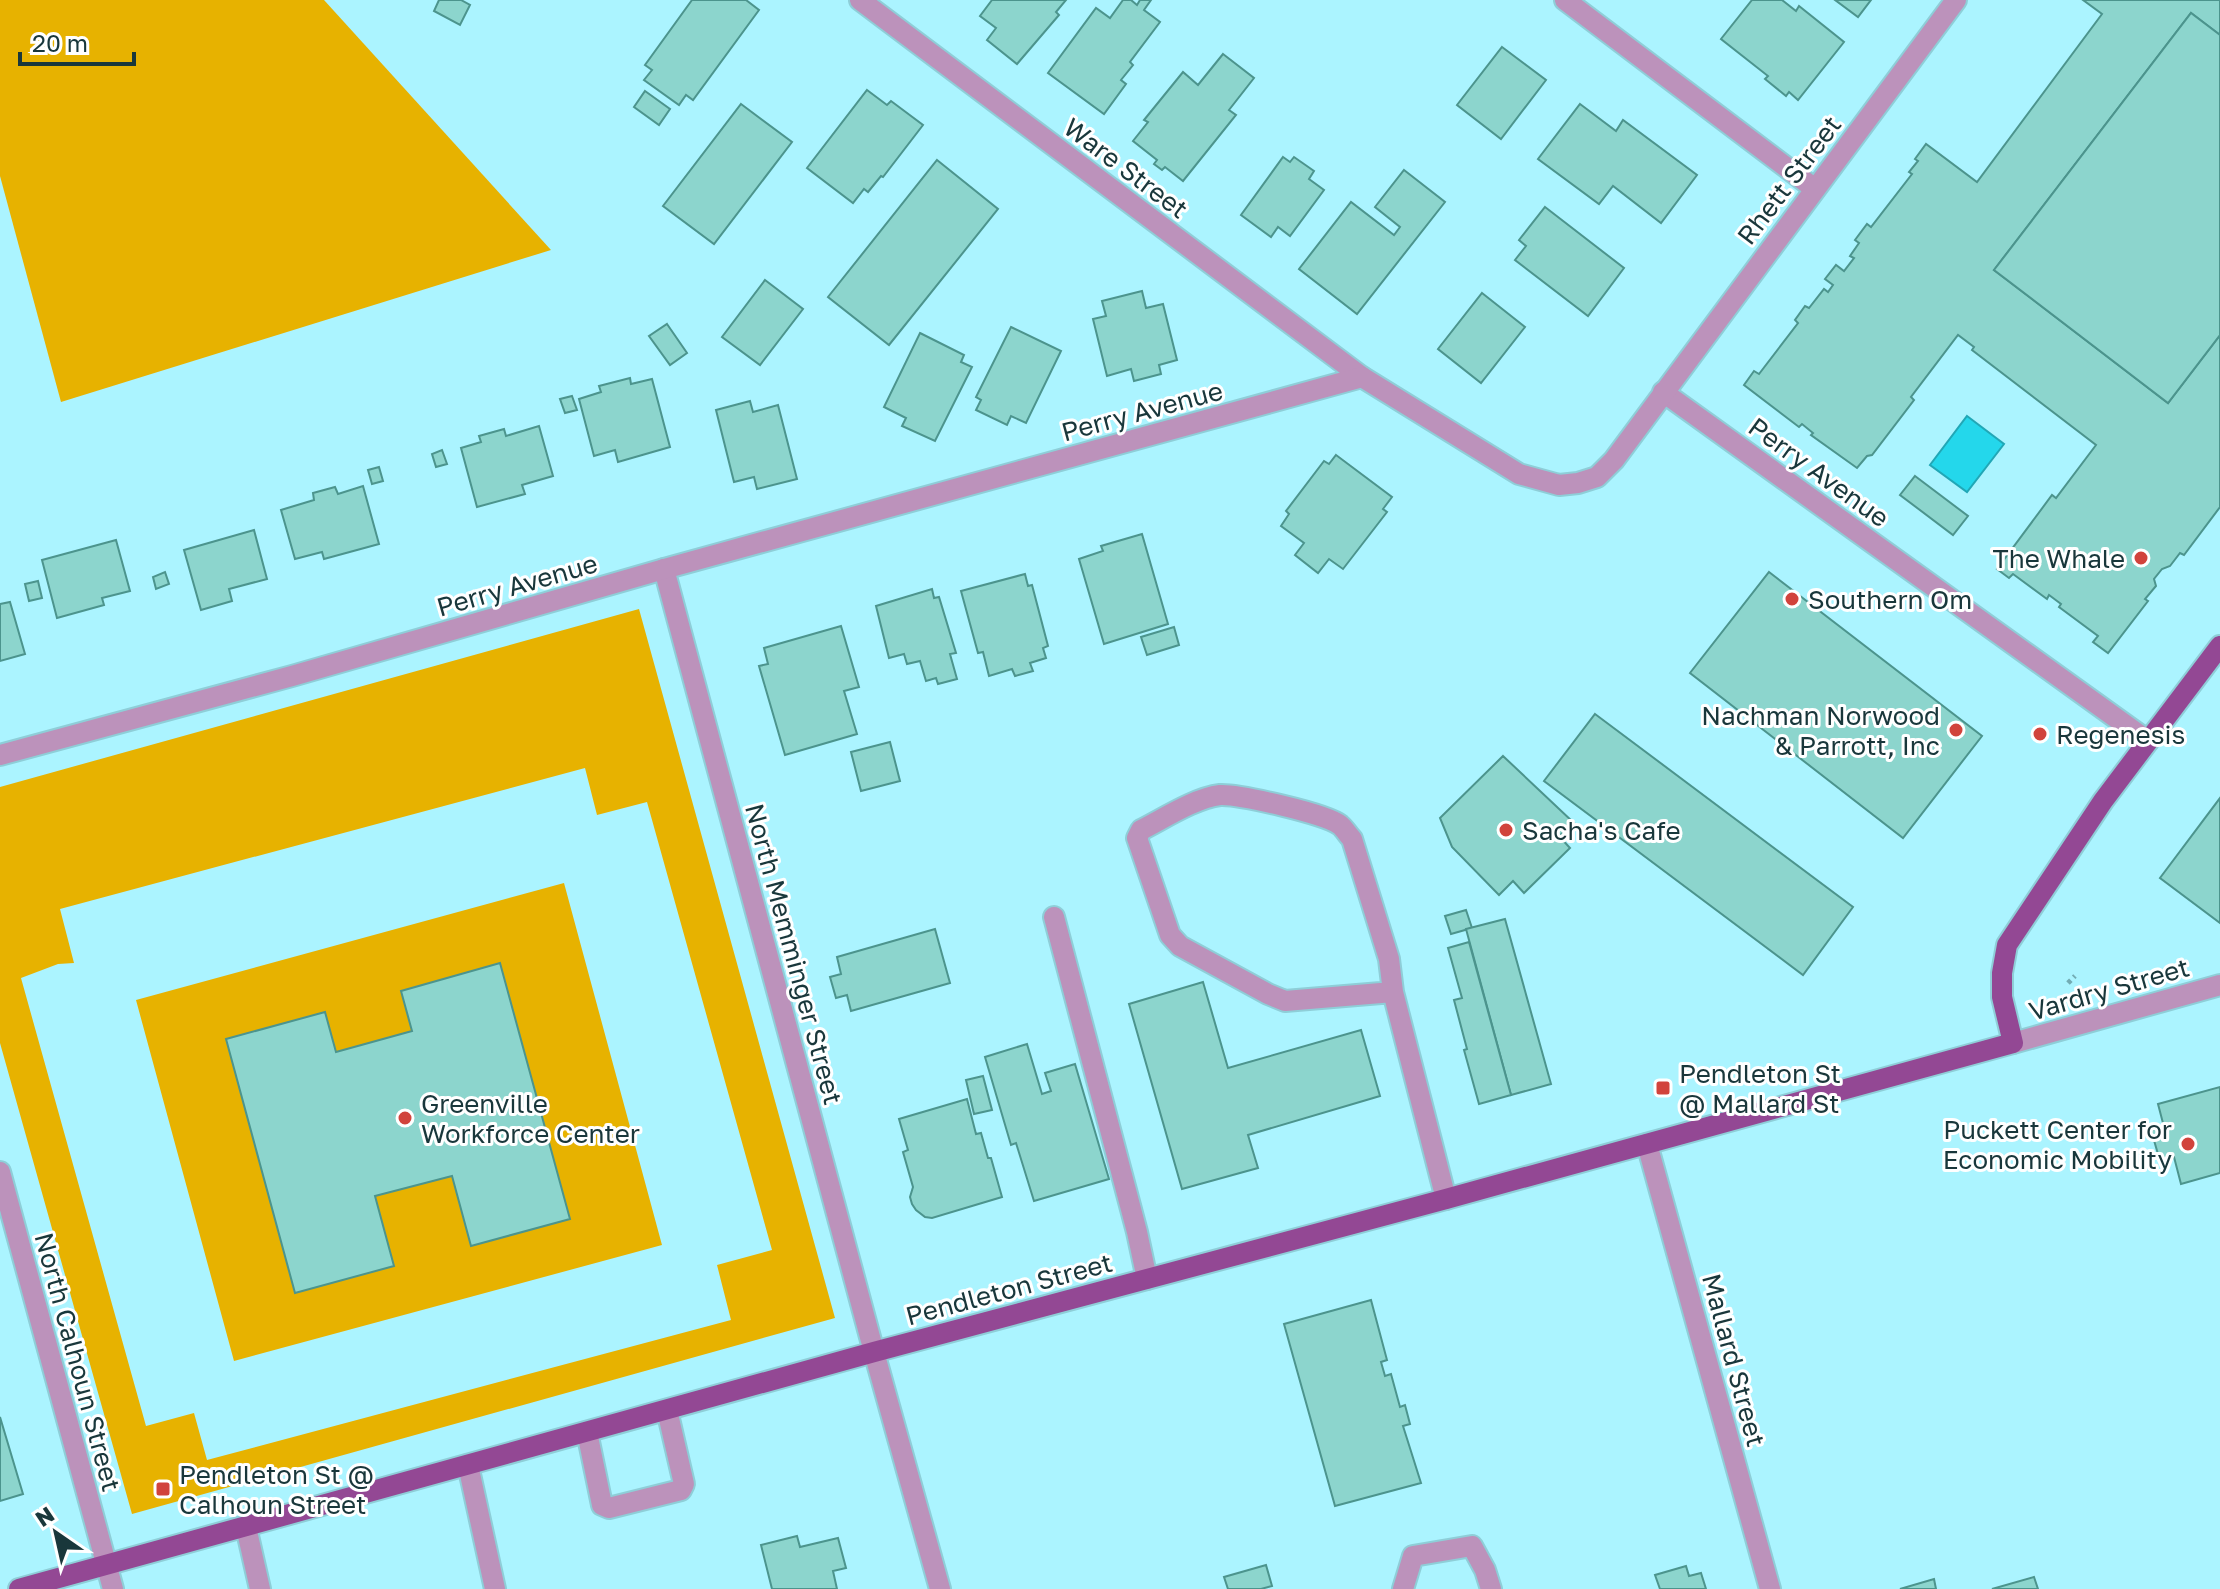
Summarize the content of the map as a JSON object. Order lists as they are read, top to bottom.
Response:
{
  "streets": {
    "main road": ["Pendleton Street"],
    "street": [
      "Ware Street",
      "Rhett Street",
      "Perry Avenue",
      "North Memminger Street",
      "Vardry Street",
      "Mallard Street",
      "North Calhoun Street"
    ]
  },
  "crossings": [
    ["Ware Street", "Perry Avenue"],
    ["Rhett Street", "Perry Avenue"],
    ["Perry Avenue", "North Memminger Street"],
    ["North Memminger Street", "Pendleton Street"],
    ["Vardry Street", "Pendleton Street"],
    ["Pendleton Street", "Mallard Street"],
    ["Pendleton Street", "North Calhoun Street"]
  ],
  "places": {
    "other": [
      "The Whale",
      "Southern Om",
      "Nachman Norwood & Parrott, Inc",
      "Regenesis",
      "Sacha's Cafe",
      "Greenville Workforce Center",
      "Puckett Center for Economic Mobility"
    ],
    "transit": ["Pendleton St @ Mallard St", "Pendleton St @ Calhoun Street"]
  },
  "scale_bar": "20 m",
  "north": "top left"
}
